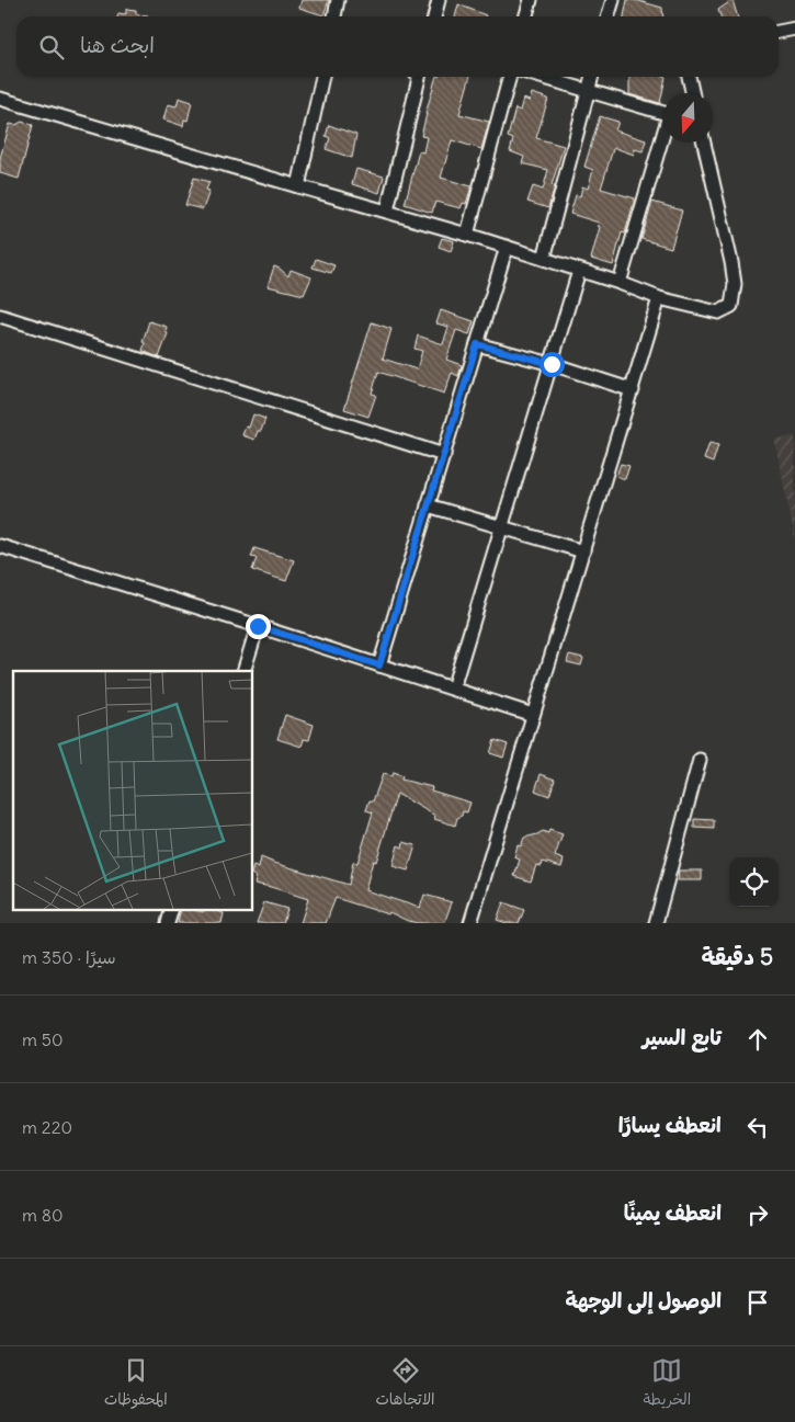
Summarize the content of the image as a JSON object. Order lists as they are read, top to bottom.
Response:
{
  "north": "bottom",
  "page": {
    "search": "ابحث هنا",
    "heading": ["5 دقيقة", "سيرًا · 350 m"],
    "list": [
      ["تابع السير", "50 m"],
      ["انعطف يسارًا", "220 m"],
      ["انعطف يمينًا", "80 m"],
      "الوصول إلى الوجهة"
    ],
    "nav": ["الخريطة", "الاتجاهات", "المحفوظات"]
  }
}
